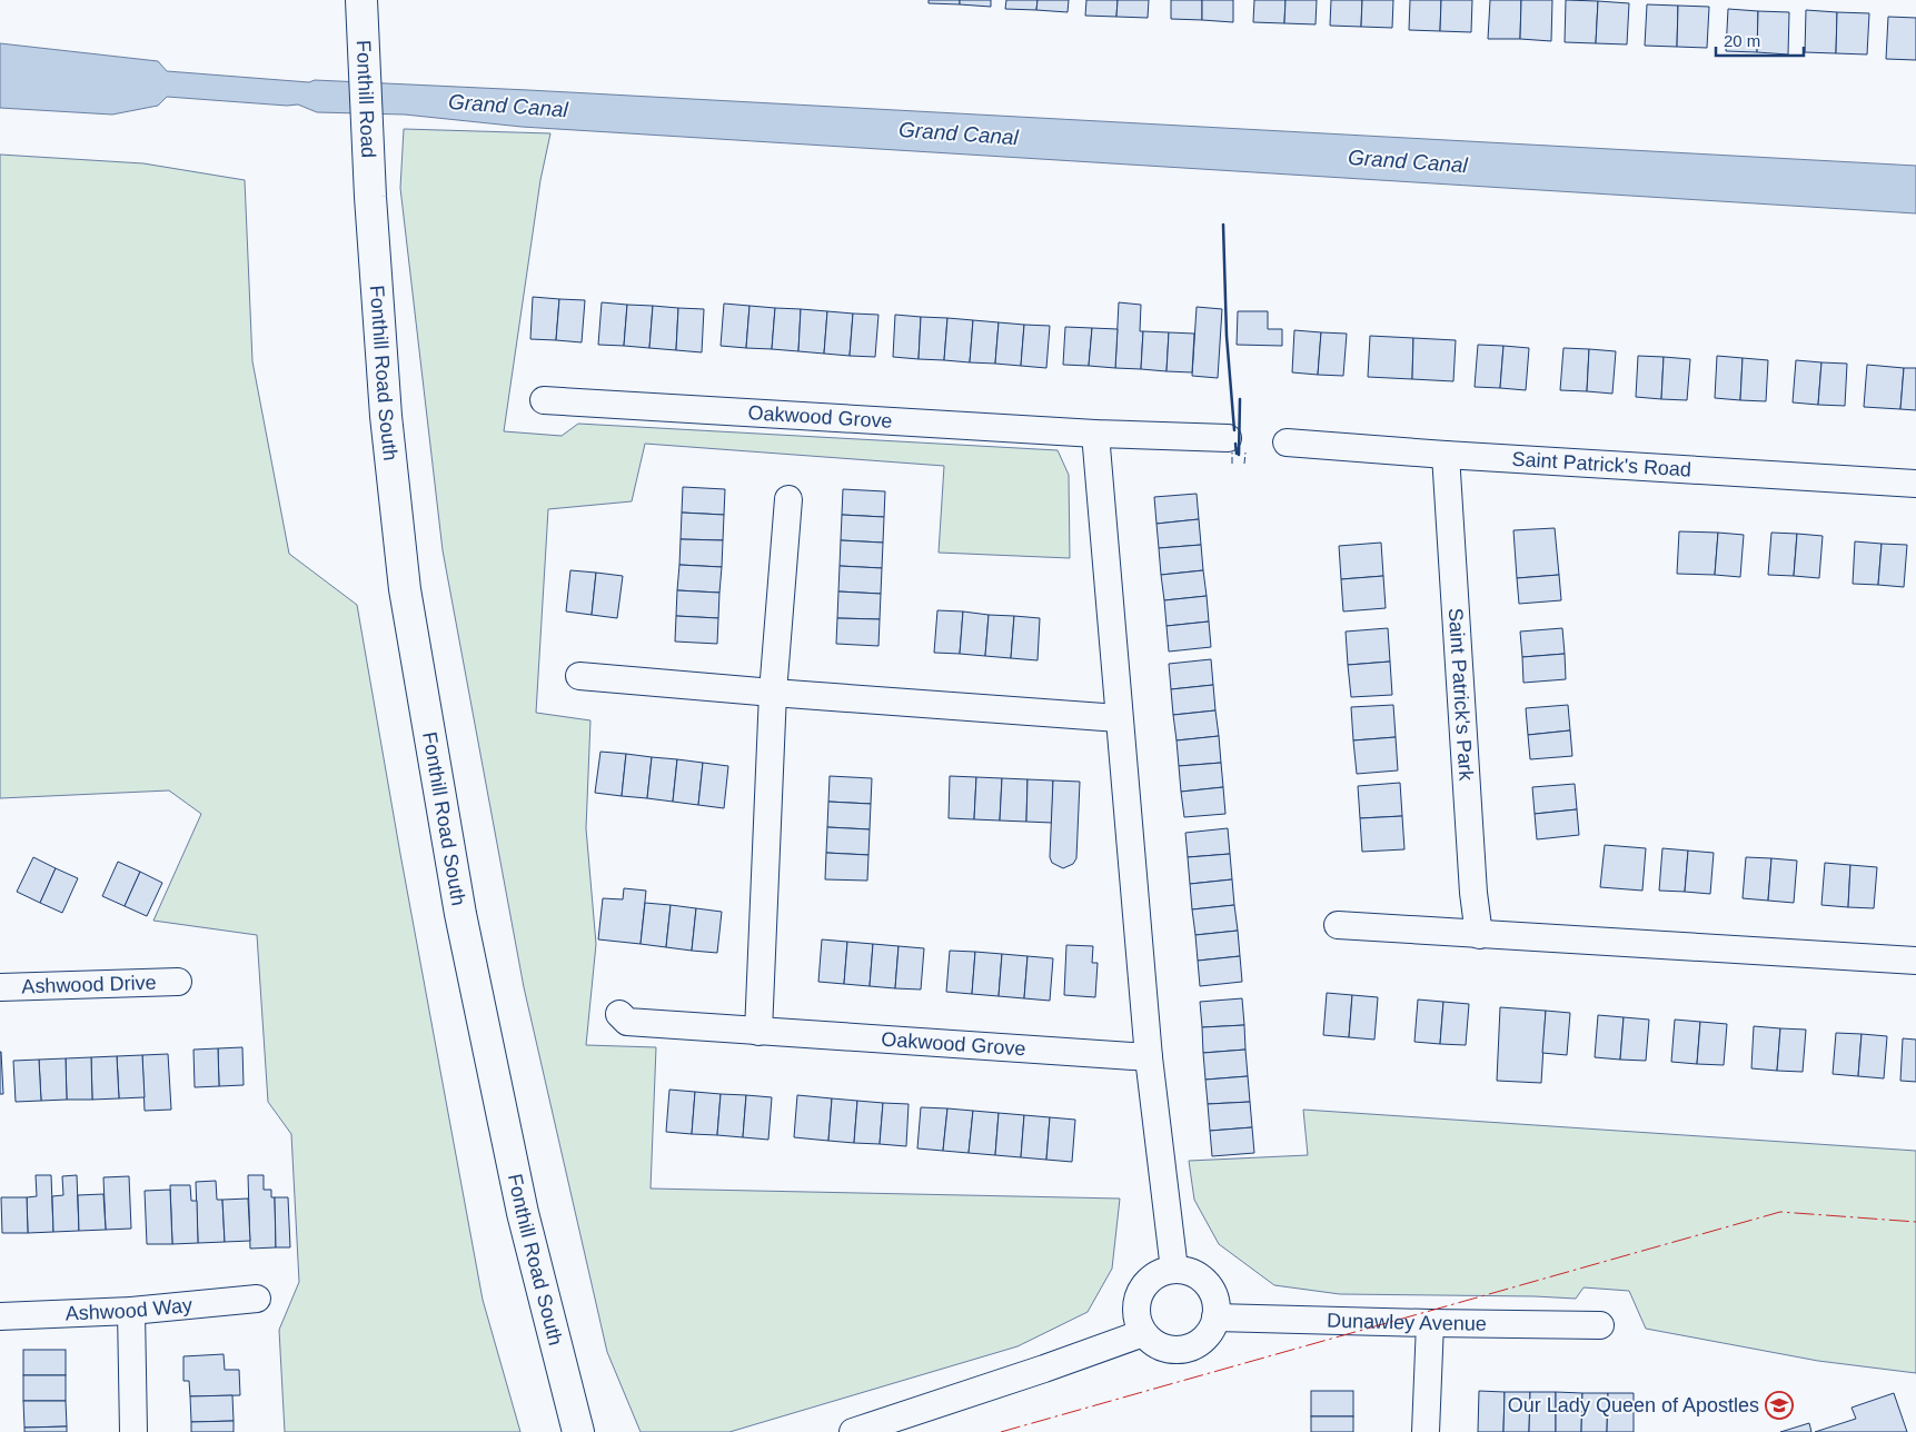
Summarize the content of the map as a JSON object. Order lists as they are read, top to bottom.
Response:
{
  "streets": {
    "main road": ["Fonthill Road", "Fonthill Road South"],
    "street": [
      "Oakwood Grove",
      "Saint Patrick's Road",
      "Saint Patrick's Park",
      "Ashwood Drive",
      "Ashwood Way",
      "Dunawley Avenue"
    ]
  },
  "crossings": [
    ["Fonthill Road", "Fonthill Road South"],
    ["Saint Patrick's Road", "Saint Patrick's Park"]
  ],
  "water": ["Grand Canal"],
  "places": {
    "school or university": ["Our Lady Queen of Apostles"]
  },
  "scale_bar": "20 m"
}
